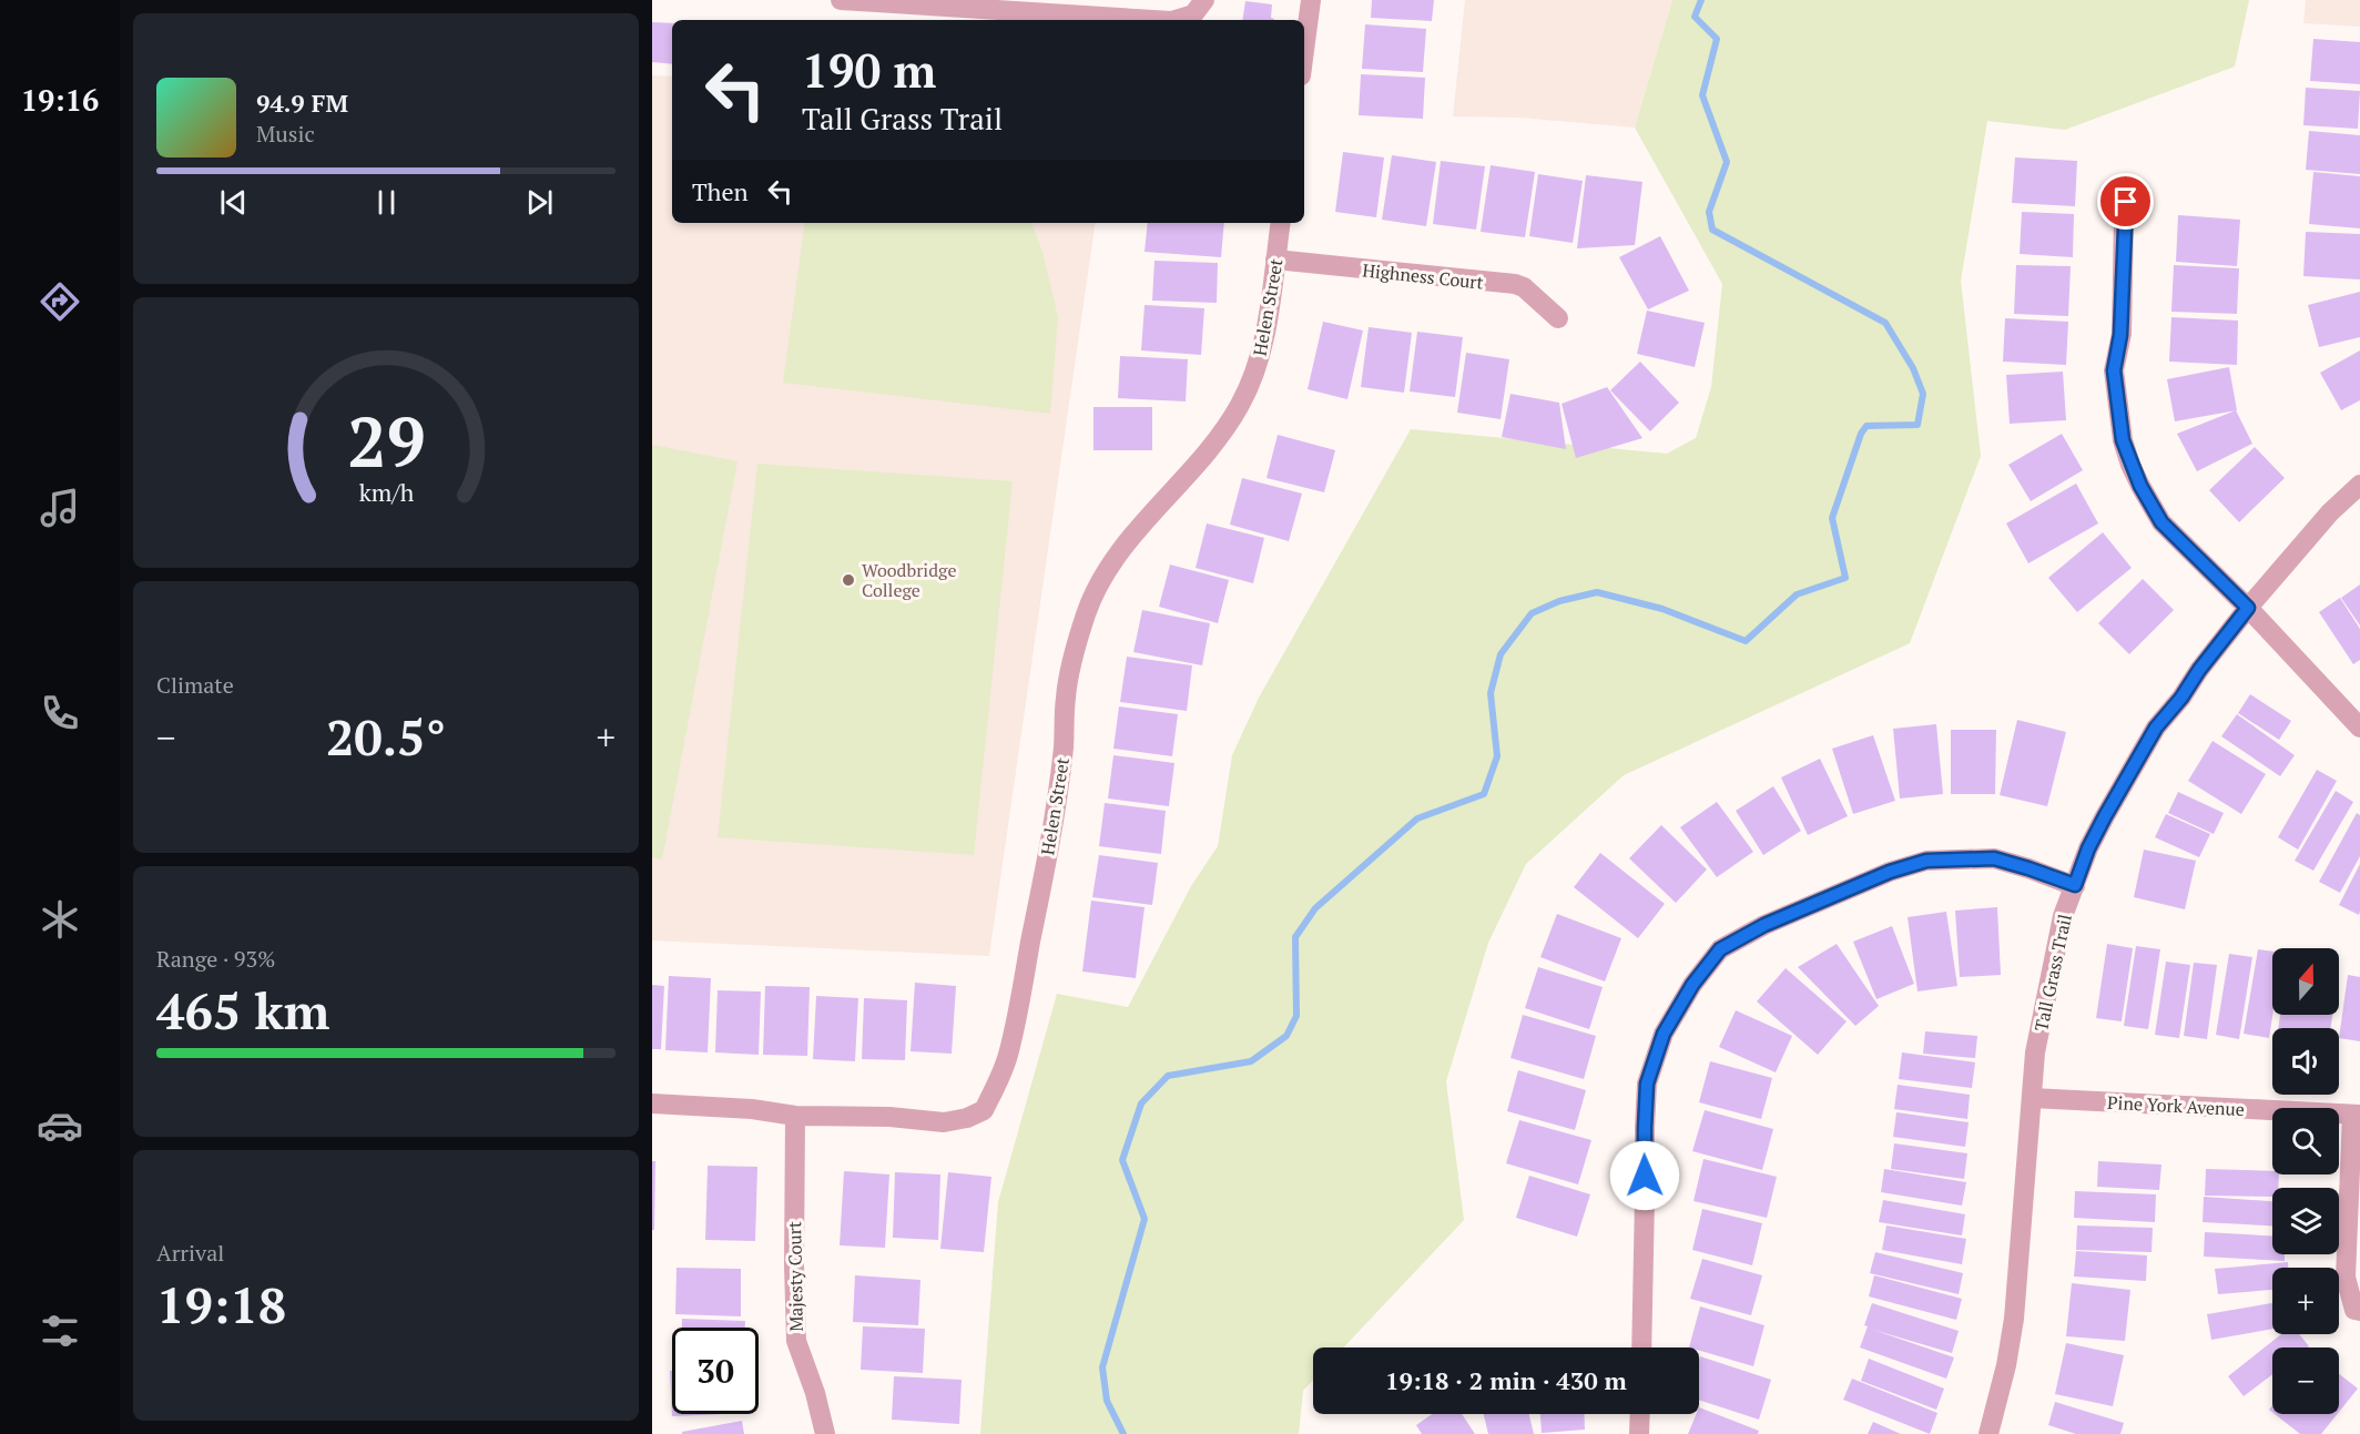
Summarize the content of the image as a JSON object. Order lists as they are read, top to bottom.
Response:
{
  "streets": {
    "street": [
      "Highness Court",
      "Helen Street",
      "Tall Grass Trail",
      "Pine York Avenue",
      "Majesty Court"
    ]
  },
  "crossings": [
    ["Highness Court", "Helen Street"],
    ["Helen Street", "Majesty Court"],
    ["Tall Grass Trail", "Pine York Avenue"]
  ],
  "places": ["Woodbridge College"],
  "north": "top",
  "page": {
    "tabs": "19:16",
    "turn": ["190 m", "Tall Grass Trail"],
    "song": ["94.9 FM", "Music"],
    "then": "Then",
    "tile": [
      "Climate",
      ["Range · 93%", "465 km"],
      ["Arrival", "19:18"]
    ],
    "heat": ["−", "20.5°", "+"],
    "map_buttons": ["+", "−"],
    "limit": "30",
    "trip": "19:18 · 2 min · 430 m",
    "gauge": ["29", "km/h"]
  }
}
